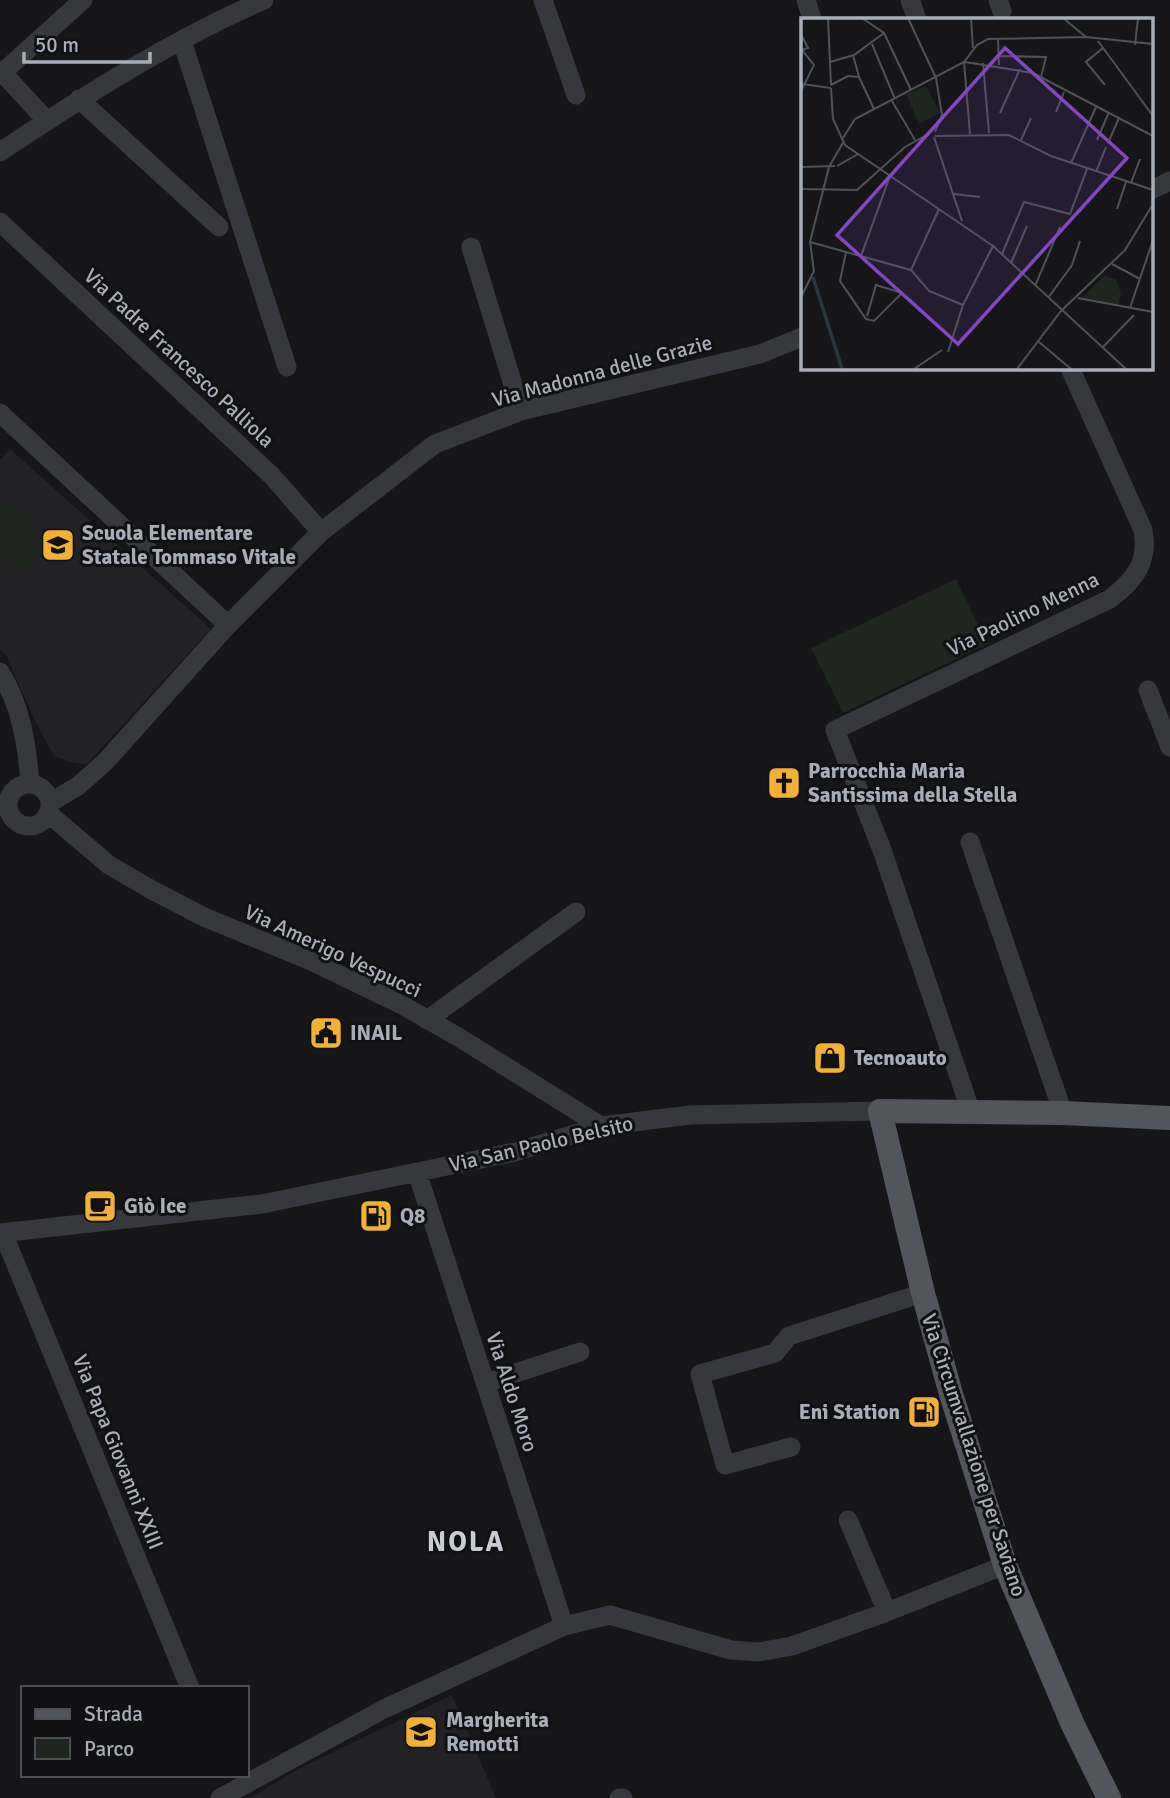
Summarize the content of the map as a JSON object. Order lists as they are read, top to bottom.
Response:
{
  "streets": {
    "main road": ["Via San Paolo Belsito", "Via Circumvallazione per Saviano"],
    "street": [
      "Via Padre Francesco Palliola",
      "Via Madonna delle Grazie",
      "Via Paolino Menna",
      "Via Amerigo Vespucci",
      "Via Aldo Moro",
      "Via Papa Giovanni XXIII"
    ]
  },
  "crossings": [
    ["Via Padre Francesco Palliola", "Via Madonna delle Grazie"],
    ["Via Madonna delle Grazie", "Via Amerigo Vespucci"],
    ["Via Paolino Menna", "Via San Paolo Belsito"],
    ["Via Amerigo Vespucci", "Via San Paolo Belsito"],
    ["Via San Paolo Belsito", "Via Aldo Moro"],
    ["Via San Paolo Belsito", "Via Papa Giovanni XXIII"],
    ["Via San Paolo Belsito", "Via Circumvallazione per Saviano"]
  ],
  "districts": ["NOLA"],
  "places": {
    "school or university": ["Scuola Elementare Statale Tommaso Vitale", "Margherita Remotti"],
    "church": ["Parrocchia Maria Santissima della Stella"],
    "public building": ["INAIL"],
    "shop": ["Tecnoauto"],
    "cafe": ["Giò Ice"],
    "fuel station": ["Q8", "Eni Station"]
  },
  "legend": ["Strada", "Parco"],
  "scale_bar": "50 m"
}
